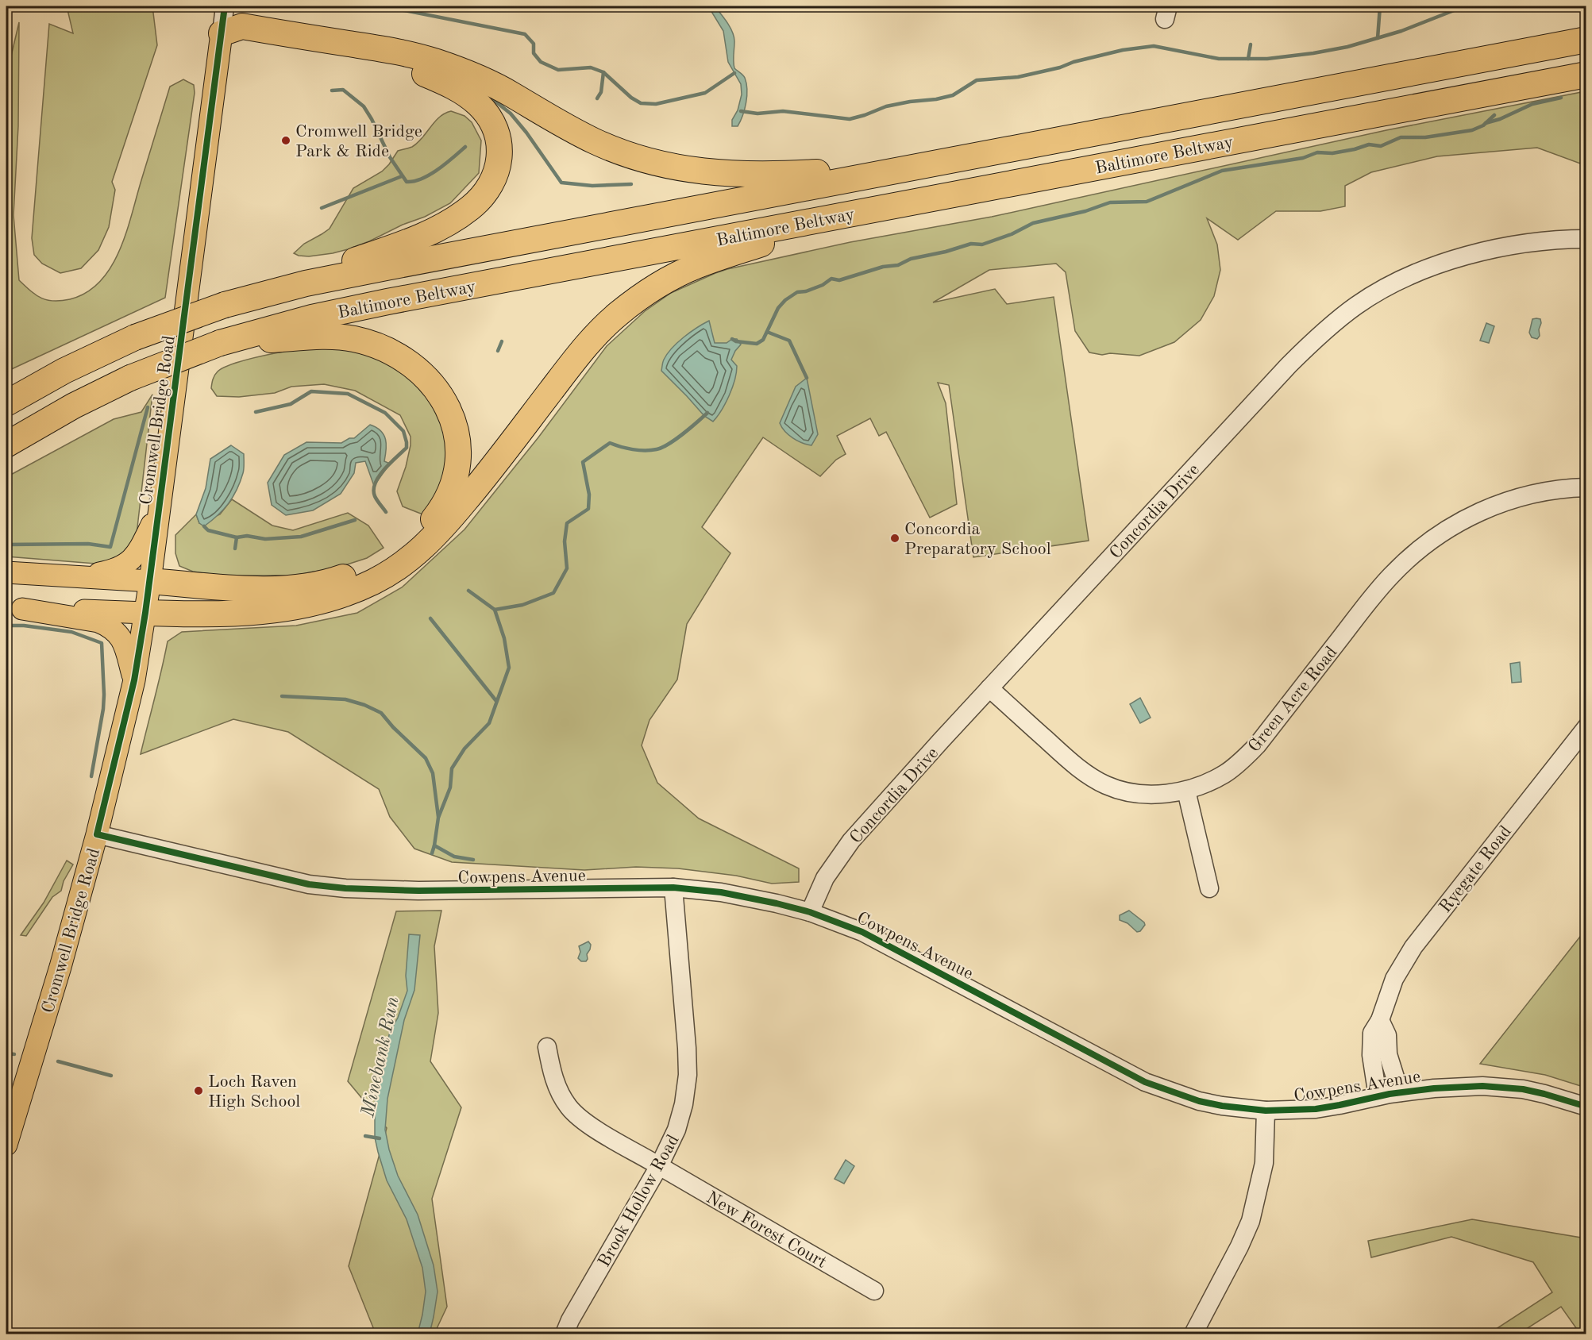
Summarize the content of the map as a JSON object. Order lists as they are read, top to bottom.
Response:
{
  "streets": {
    "highway": ["Baltimore Beltway"],
    "main road": ["Cromwell Bridge Road"],
    "street": [
      "Concordia Drive",
      "Green Acre Road",
      "Ryegate Road",
      "Cowpens Avenue",
      "Brook Hollow Road",
      "New Forest Court"
    ]
  },
  "crossings": [
    ["Cromwell Bridge Road", "Cowpens Avenue"],
    ["Concordia Drive", "Green Acre Road"],
    ["Concordia Drive", "Cowpens Avenue"],
    ["Ryegate Road", "Cowpens Avenue"],
    ["Cowpens Avenue", "Brook Hollow Road"],
    ["Brook Hollow Road", "New Forest Court"]
  ],
  "water": ["Minebank Run"],
  "places": ["Cromwell Bridge Park & Ride", "Concordia Preparatory School", "Loch Raven High School"]
}
